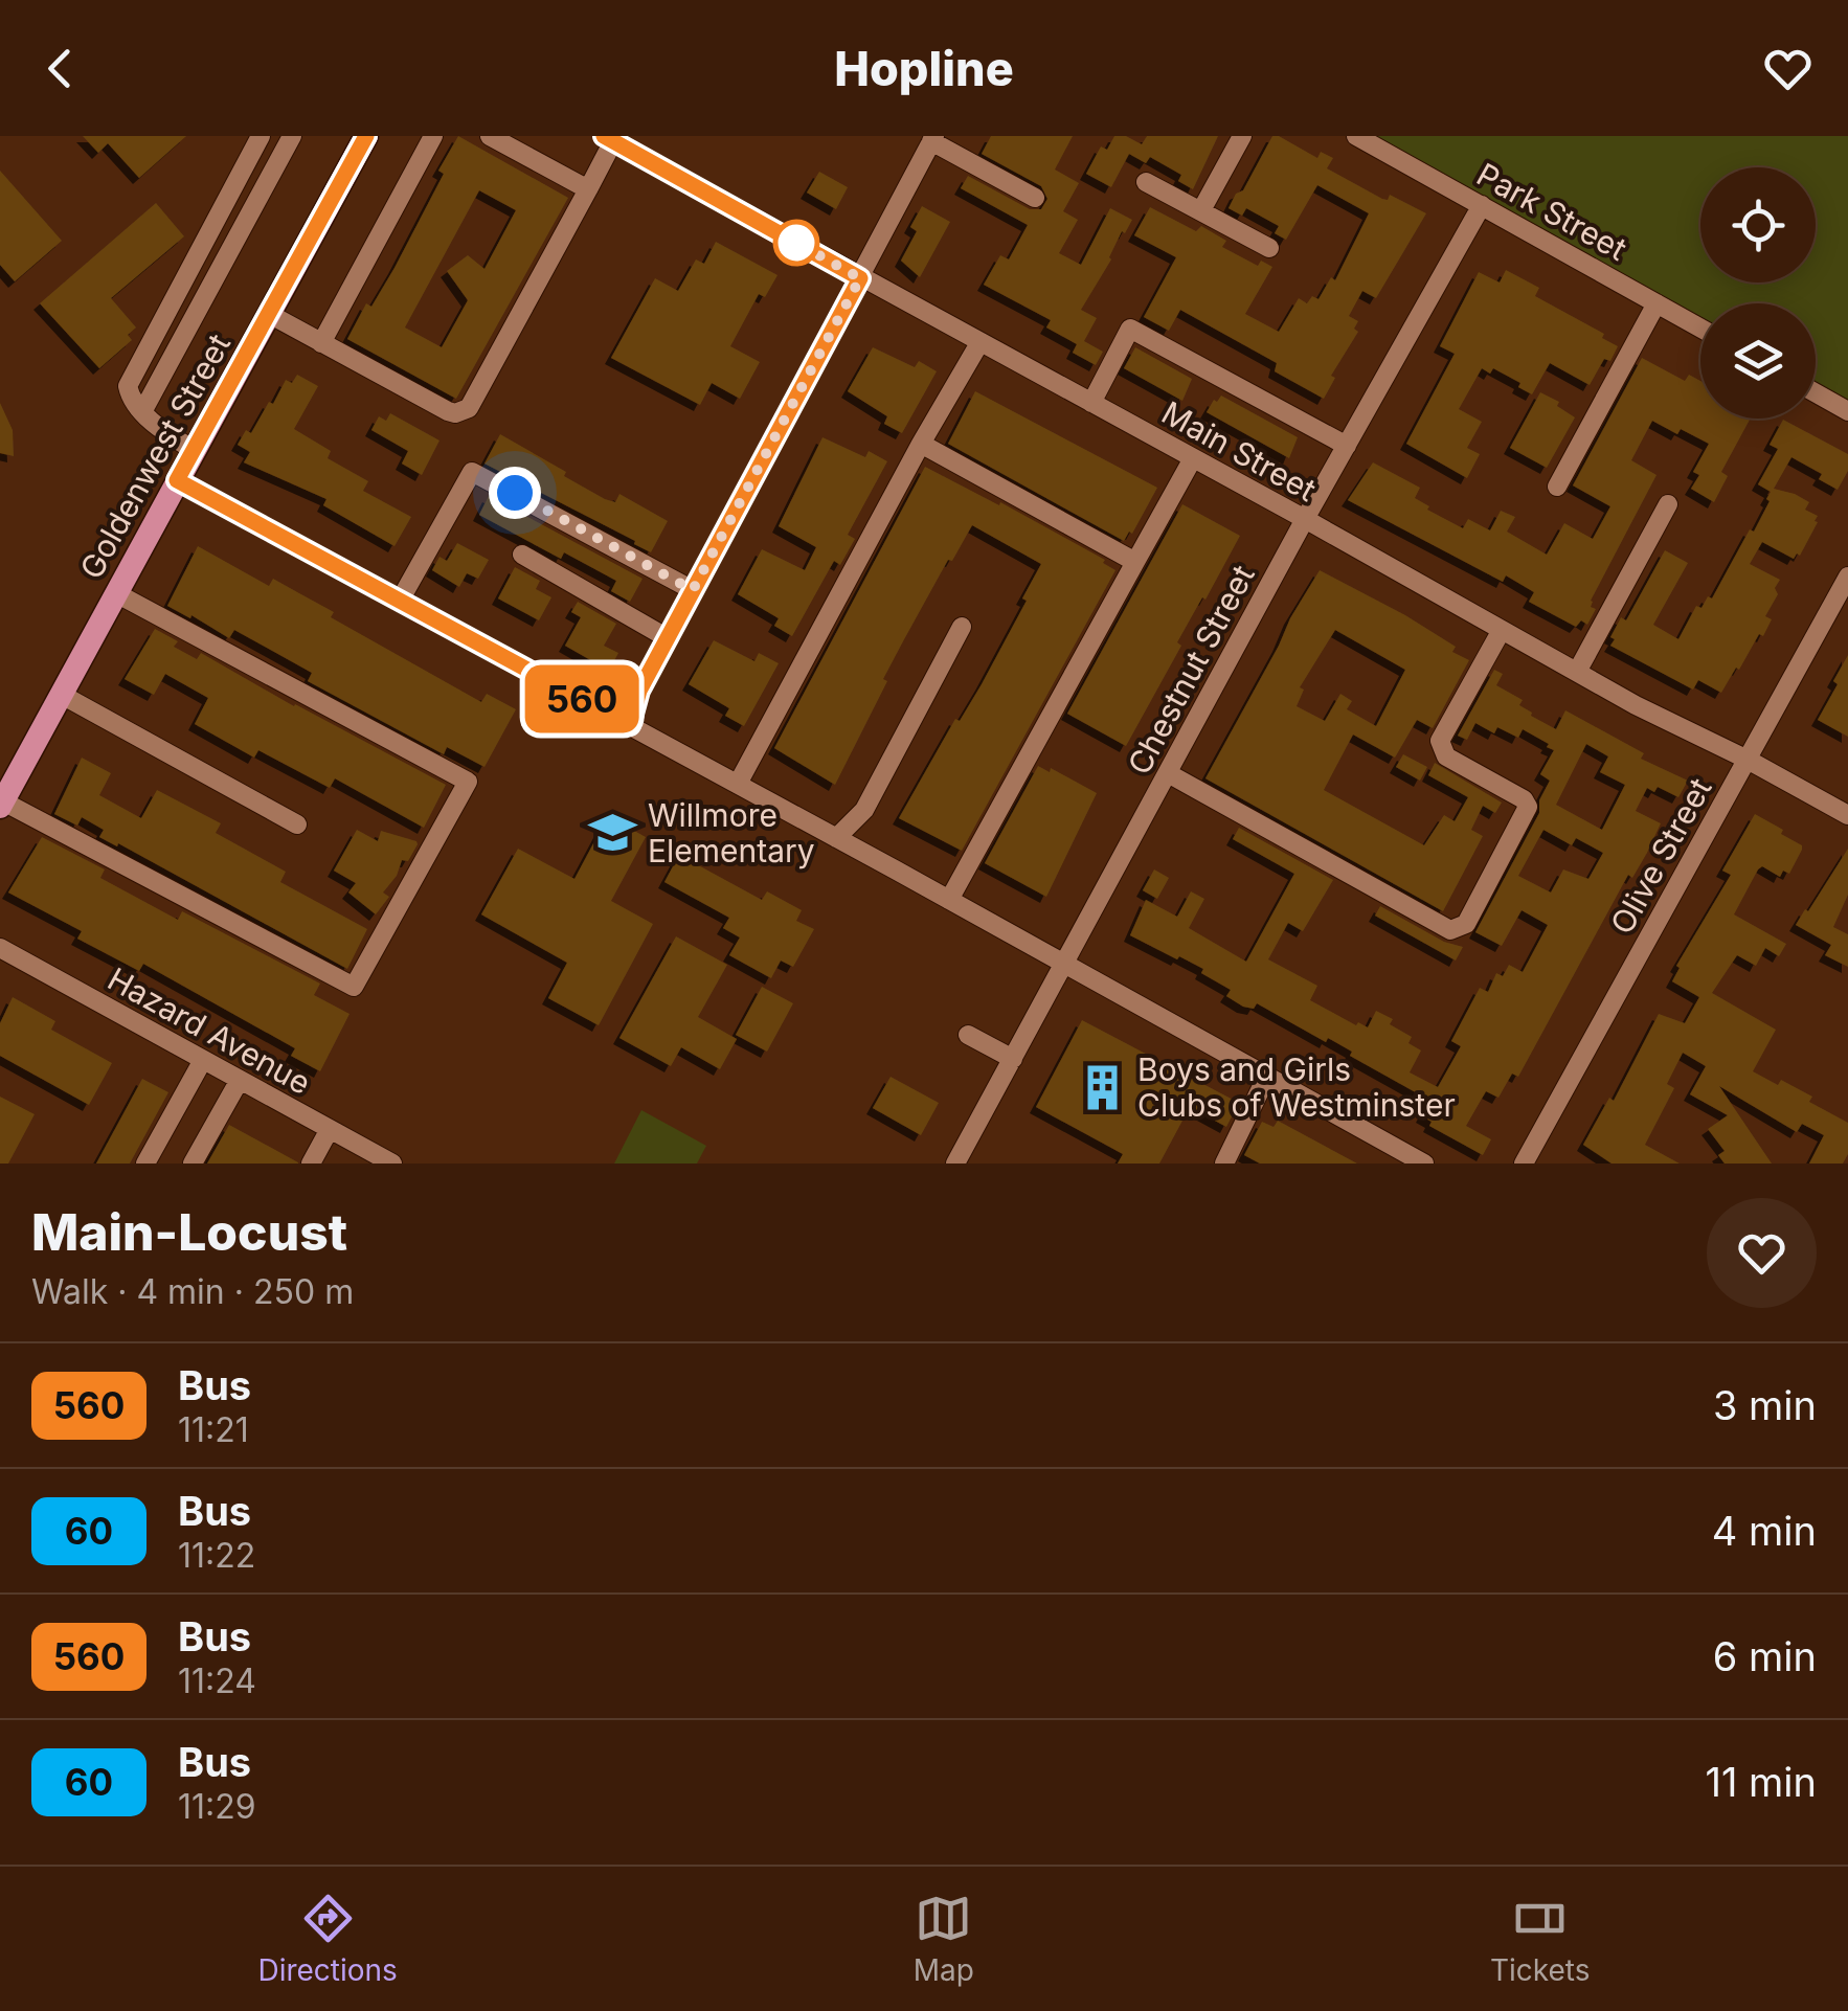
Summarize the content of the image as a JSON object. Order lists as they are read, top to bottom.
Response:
{
  "streets": {
    "main road": ["Goldenwest Street"],
    "street": [
      "Park Street",
      "Main Street",
      "Chestnut Street",
      "Olive Street",
      "Hazard Avenue"
    ]
  },
  "crossings": [
    ["Park Street", "Chestnut Street"],
    ["Main Street", "Chestnut Street"],
    ["Main Street", "Olive Street"]
  ],
  "places": {
    "school or university": ["Willmore Elementary"],
    "building": ["Boys and Girls Clubs of Westminster"]
  },
  "lines": ["bus line 560"],
  "page": {
    "header": "Hopline",
    "on_map": "560",
    "heading": ["Main-Locust", "Walk · 4 min · 250 m"],
    "list": [
      {
        "mark": "560",
        "name": "Bus",
        "note": "11:21",
        "value": "3 min"
      },
      {
        "mark": "60",
        "name": "Bus",
        "note": "11:22",
        "value": "4 min"
      },
      {
        "mark": "560",
        "name": "Bus",
        "note": "11:24",
        "value": "6 min"
      },
      {
        "mark": "60",
        "name": "Bus",
        "note": "11:29",
        "value": "11 min"
      }
    ],
    "tabs": ["Directions", "Map", "Tickets"]
  }
}
